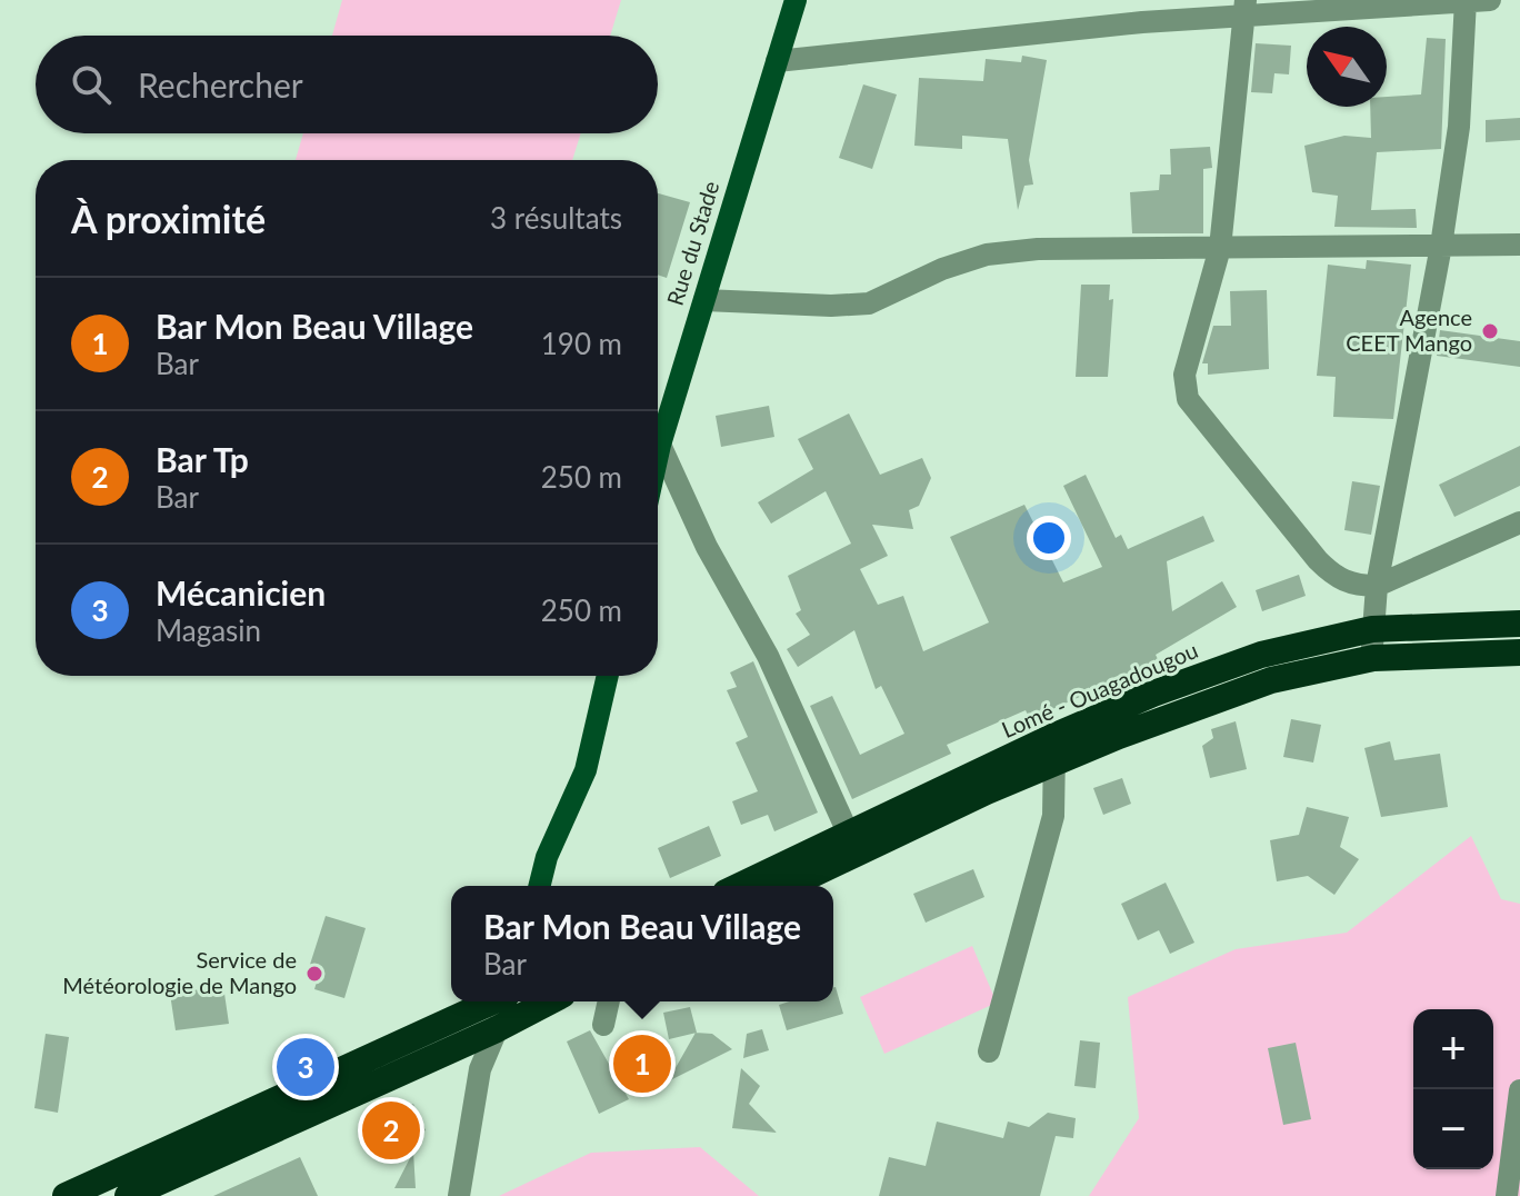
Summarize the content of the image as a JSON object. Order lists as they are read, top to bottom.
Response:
{
  "streets": {
    "highway": ["Lomé - Ouagadougou"],
    "main road": ["Rue du Stade"]
  },
  "places": ["Agence CEET Mango", "Service de Météorologie de Mango"],
  "north": "top left",
  "page": {
    "search": "Rechercher",
    "heading": ["À proximité", "3 résultats"],
    "list": [
      {
        "mark": "1",
        "name": "Bar Mon Beau Village",
        "note": "Bar",
        "value": "190 m"
      },
      {
        "mark": "2",
        "name": "Bar Tp",
        "note": "Bar",
        "value": "250 m"
      },
      {
        "mark": "3",
        "name": "Mécanicien",
        "note": "Magasin",
        "value": "250 m"
      }
    ],
    "popup": ["Bar Mon Beau Village", "Bar"],
    "map_buttons": ["+", "−"],
    "pins": ["1", "3", "2"]
  }
}
